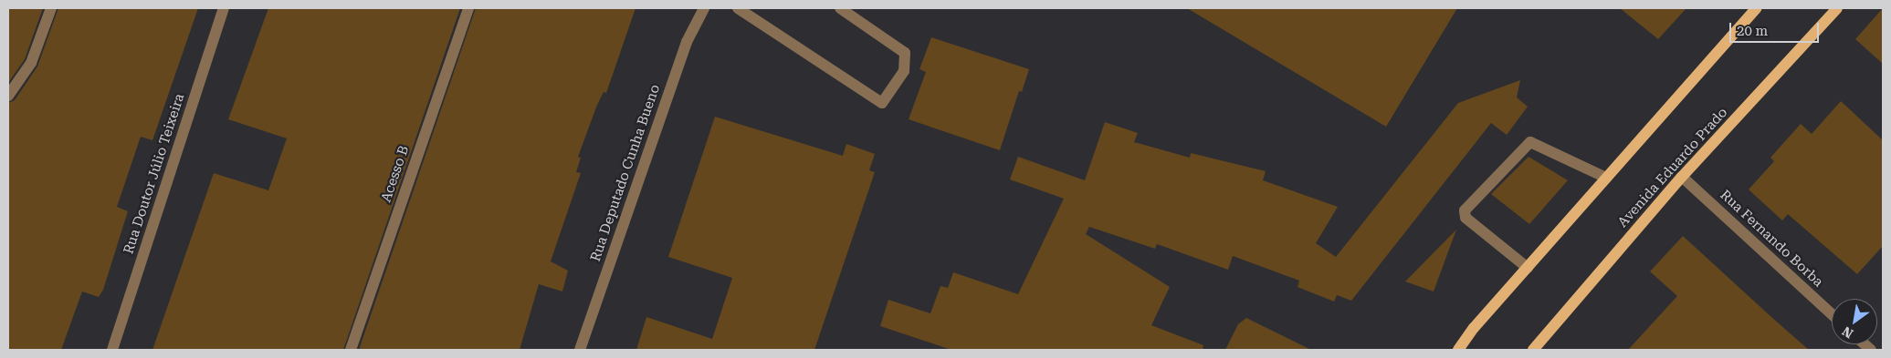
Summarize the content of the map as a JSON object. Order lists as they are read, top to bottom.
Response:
{
  "streets": {
    "main road": ["Avenida Eduardo Prado"],
    "street": [
      "Rua Deputado Cunha Bueno",
      "Rua Doutor Júlio Teixeira",
      "Acesso B",
      "Rua Fernando Borba"
    ]
  },
  "crossings": [
    ["Avenida Eduardo Prado", "Rua Fernando Borba"]
  ],
  "scale_bar": "20 m",
  "north": "bottom left"
}
